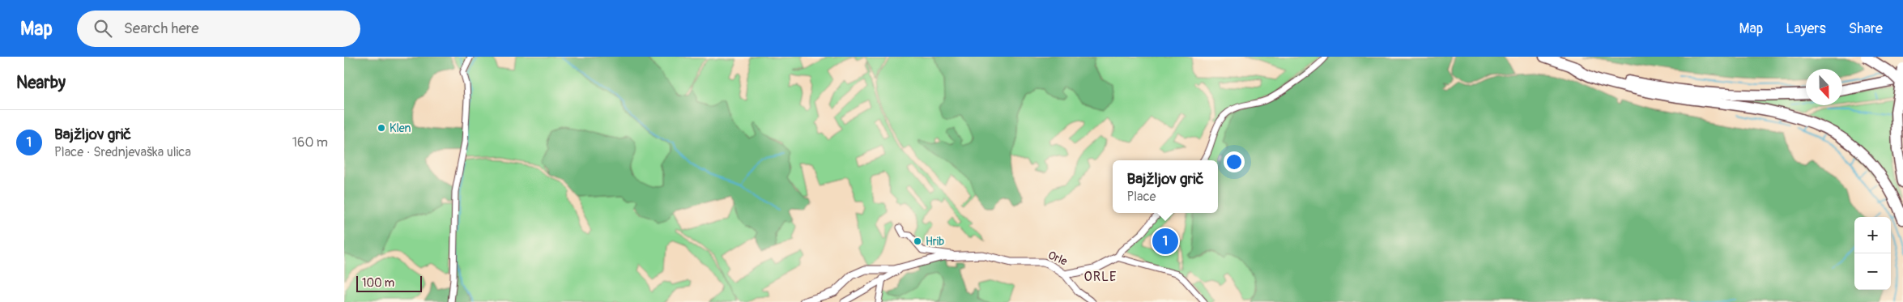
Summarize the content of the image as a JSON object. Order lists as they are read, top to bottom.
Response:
{
  "streets": {
    "street": ["Orle"]
  },
  "districts": ["ORLE"],
  "places": ["Klen", "Hrib"],
  "scale_bar": "100 m",
  "north": "bottom",
  "page": {
    "header": "Map",
    "search": "Search here",
    "nav": ["Map", "Layers", "Share"],
    "heading": "Nearby",
    "list": [
      {
        "mark": "1",
        "name": "Bajžljov grič",
        "note": "Place · Srednjevaška ulica",
        "value": "160 m"
      }
    ],
    "popup": ["Bajžljov grič", "Place"],
    "map_buttons": ["+", "−"],
    "pins": "1",
    "scale": "100 m"
  }
}
